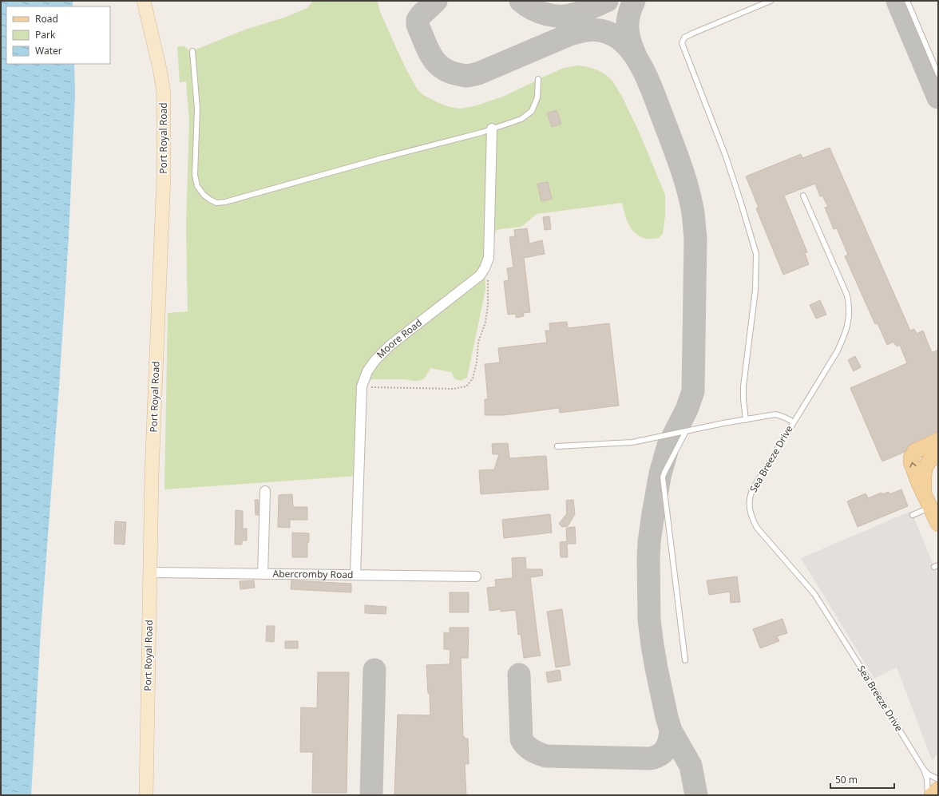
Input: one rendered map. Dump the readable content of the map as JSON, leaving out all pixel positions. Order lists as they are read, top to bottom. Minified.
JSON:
{"streets":{"main road":["Port Royal Road"],"street":["Moore Road","Abercromby Road"],"lane":["Sea Breeze Drive"]},"crossings":[["Port Royal Road","Abercromby Road"],["Moore Road","Abercromby Road"]],"legend":["Road","Park","Water"],"scale_bar":"50 m"}
